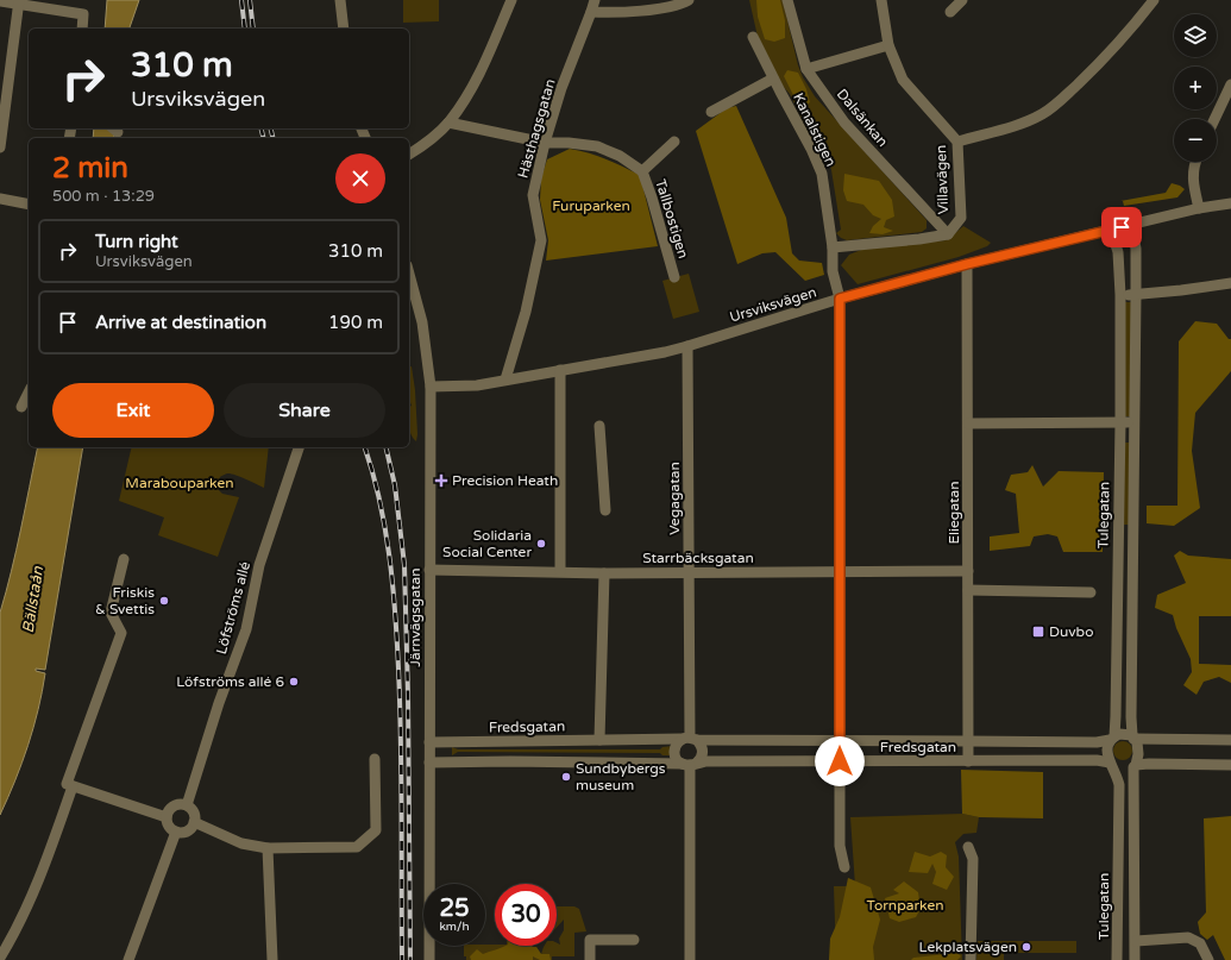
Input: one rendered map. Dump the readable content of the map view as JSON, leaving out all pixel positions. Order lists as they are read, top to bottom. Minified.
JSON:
{"streets":{"street":["Dalsänkan","Hästhagsgatan","Kanalstigen","Villavägen","Tallbostigen","Ursviksvägen","Vegagatan","Eliegatan","Tulegatan","Starrbäcksgatan","Löfströms allé","Järnvägsgatan","Fredsgatan"]},"crossings":[["Dalsänkan","Villavägen"],["Hästhagsgatan","Tallbostigen"],["Hästhagsgatan","Ursviksvägen"],["Kanalstigen","Villavägen"],["Kanalstigen","Ursviksvägen"],["Kanalstigen","Starrbäcksgatan"],["Kanalstigen","Fredsgatan"],["Ursviksvägen","Vegagatan"],["Ursviksvägen","Eliegatan"],["Ursviksvägen","Tulegatan"],["Ursviksvägen","Järnvägsgatan"],["Vegagatan","Starrbäcksgatan"],["Vegagatan","Fredsgatan"],["Eliegatan","Starrbäcksgatan"],["Eliegatan","Fredsgatan"],["Tulegatan","Fredsgatan"],["Starrbäcksgatan","Järnvägsgatan"],["Järnvägsgatan","Fredsgatan"]],"water":["Bällstaån"],"parks":["Furuparken","Marabouparken","Tornparken"],"places":{"health":["Precision Heath"],"other":["Solidaria Social Center","Friskis & Svettis","Löfströms allé 6","Sundbybergs museum","Lekplatsvägen"],"transit":["Duvbo"]},"page":{"map_buttons":["+","−"],"turn":["310 m","Ursviksvägen"],"heading":["2 min","500 m · 13:29"],"list":[{"name":"Turn right","note":"Ursviksvägen","value":"310 m"},{"name":"Arrive at destination","value":"190 m"}],"buttons":["Exit","Share"],"speed":"25 km/h","limit":"30"}}
